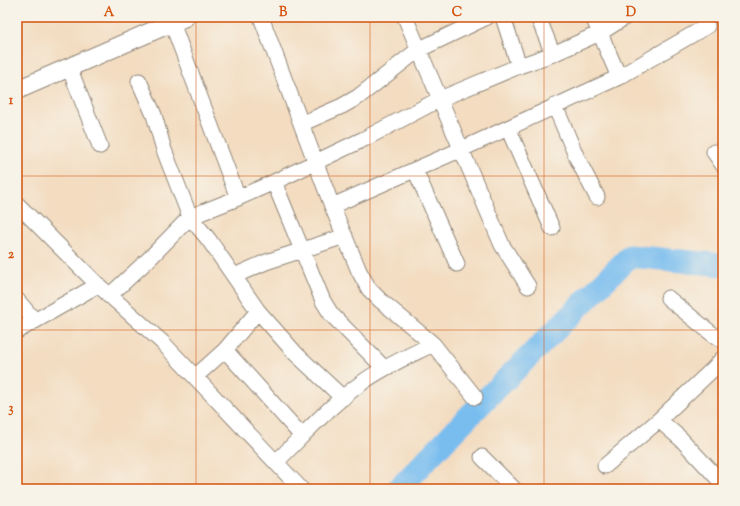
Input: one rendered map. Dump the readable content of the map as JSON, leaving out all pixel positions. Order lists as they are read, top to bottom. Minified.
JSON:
{"grid":{"columns":["A","B","C","D"],"rows":["1","2","3"]}}
